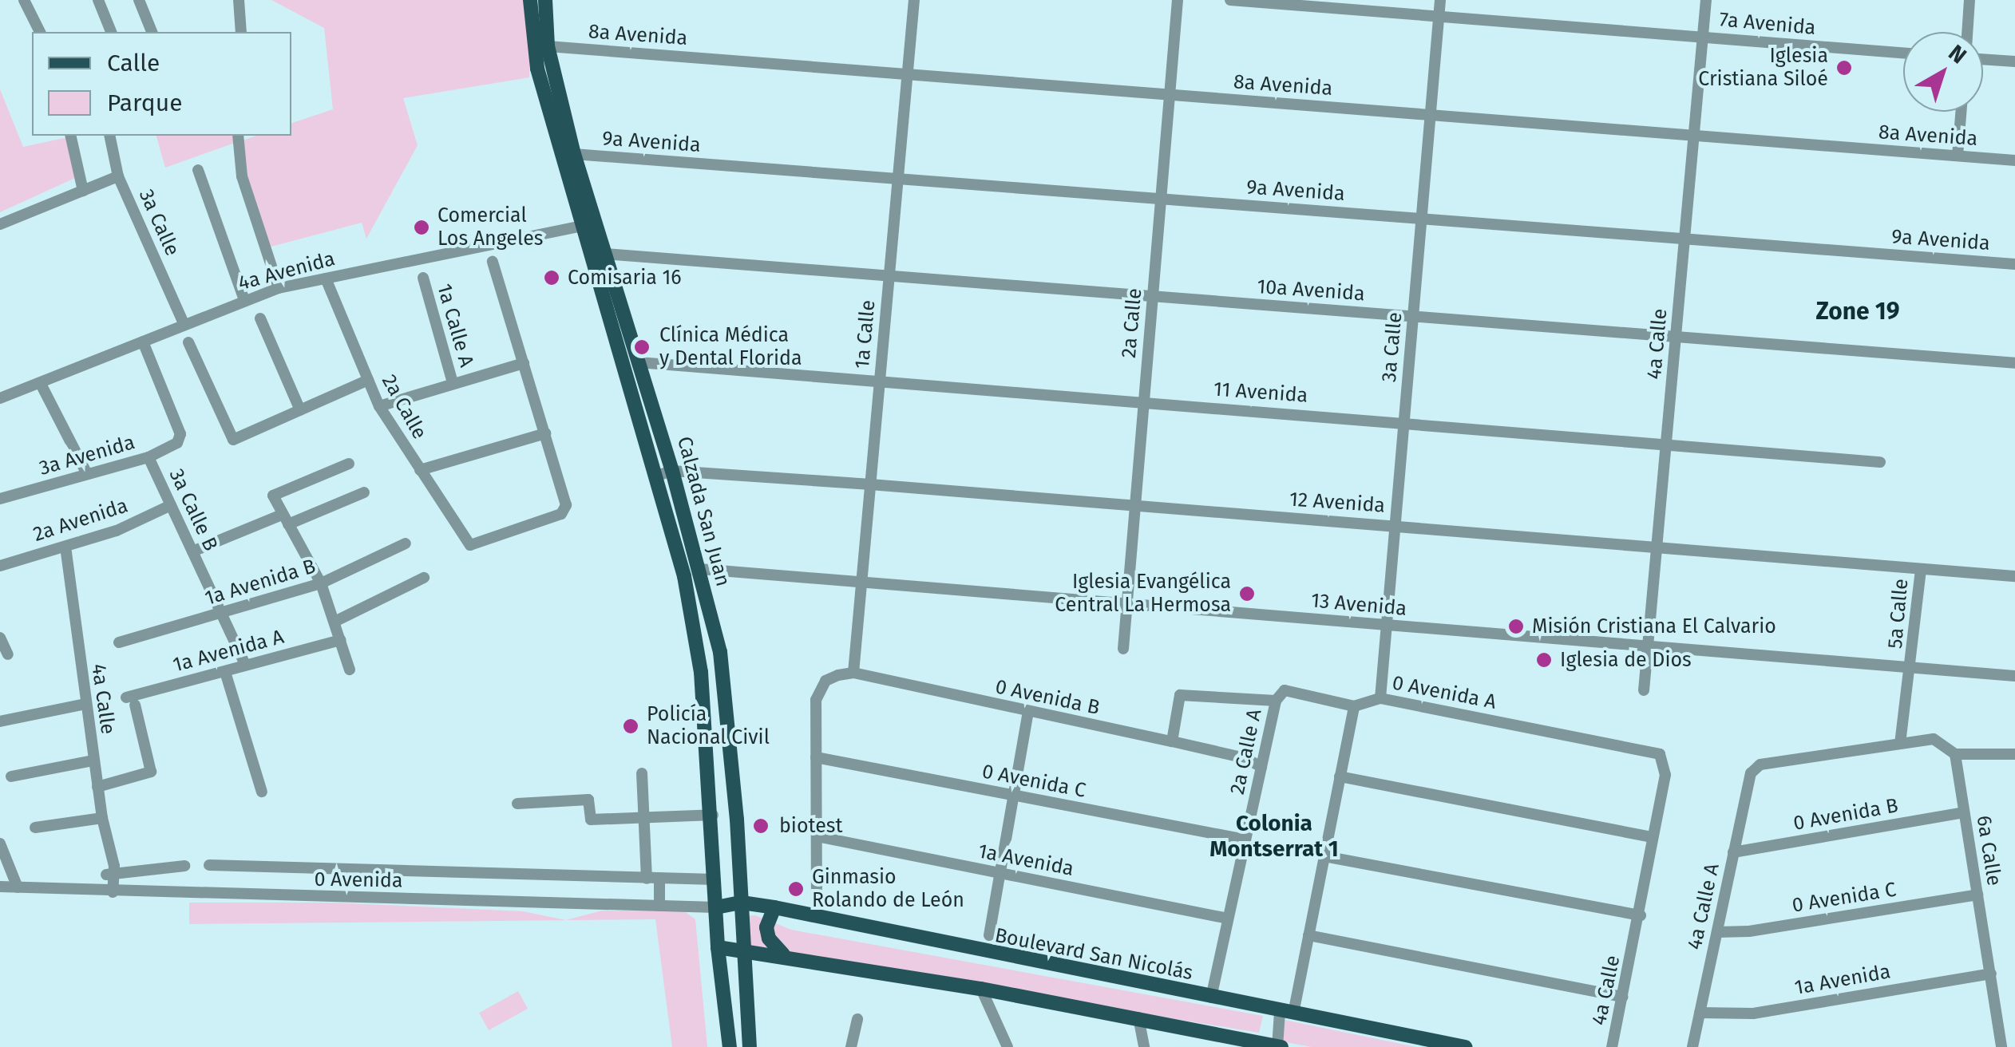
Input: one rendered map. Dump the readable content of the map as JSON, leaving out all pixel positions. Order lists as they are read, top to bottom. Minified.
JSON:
{"streets":{"main road":["Calzada San Juan","Boulevard San Nicolás"],"street":["7a Avenida","8a Avenida","9a Avenida","3a Calle","4a Avenida","10a Avenida","2a Calle","1a Calle A","1a Calle","4a Calle","11 Avenida","3a Avenida","12 Avenida","3a Calle B","2a Avenida","1a Avenida B","13 Avenida","5a Calle","1a Avenida A","0 Avenida A","0 Avenida B","2a Calle A","0 Avenida C","6a Calle","1a Avenida","0 Avenida","4a Calle A"]},"crossings":[["7a Avenida","3a Calle"],["7a Avenida","4a Calle"],["8a Avenida","3a Calle"],["8a Avenida","2a Calle"],["8a Avenida","1a Calle"],["8a Avenida","4a Calle"],["8a Avenida","Calzada San Juan"],["9a Avenida","3a Calle"],["9a Avenida","2a Calle"],["9a Avenida","1a Calle"],["9a Avenida","4a Calle"],["9a Avenida","Calzada San Juan"],["3a Calle","4a Avenida"],["3a Calle","10a Avenida"],["3a Calle","11 Avenida"],["3a Calle","12 Avenida"],["3a Calle","13 Avenida"],["3a Calle","0 Avenida A"],["4a Avenida","2a Calle"],["4a Avenida","3a Avenida"],["4a Avenida","Calzada San Juan"],["10a Avenida","2a Calle"],["10a Avenida","1a Calle"],["10a Avenida","4a Calle"],["10a Avenida","Calzada San Juan"],["2a Calle","11 Avenida"],["2a Calle","12 Avenida"],["2a Calle","13 Avenida"],["1a Calle","11 Avenida"],["1a Calle","12 Avenida"],["1a Calle","13 Avenida"],["1a Calle","0 Avenida B"],["4a Calle","11 Avenida"],["4a Calle","12 Avenida"],["4a Calle","2a Avenida"],["4a Calle","13 Avenida"],["4a Calle","1a Avenida A"],["4a Calle","0 Avenida A"],["4a Calle","0 Avenida"],["11 Avenida","Calzada San Juan"],["3a Avenida","3a Calle B"],["12 Avenida","Calzada San Juan"],["12 Avenida","5a Calle"],["3a Calle B","2a Avenida"],["3a Calle B","1a Avenida B"],["3a Calle B","1a Avenida A"],["Calzada San Juan","13 Avenida"],["Calzada San Juan","0 Avenida"],["Calzada San Juan","Boulevard San Nicolás"],["13 Avenida","5a Calle"],["5a Calle","4a Calle A"],["0 Avenida A","0 Avenida B"],["0 Avenida A","2a Calle A"],["0 Avenida B","2a Calle A"],["0 Avenida B","6a Calle"],["0 Avenida B","4a Calle A"],["2a Calle A","0 Avenida C"],["2a Calle A","1a Avenida"],["2a Calle A","Boulevard San Nicolás"],["0 Avenida C","6a Calle"],["0 Avenida C","4a Calle A"],["6a Calle","1a Avenida"],["1a Avenida","4a Calle A"],["0 Avenida","Boulevard San Nicolás"]],"districts":["Zone 19","Colonia Montserrat 1"],"places":["Iglesia Cristiana Siloé","Comercial Los Angeles","Comisaria 16","Clínica Médica y Dental Florida","Iglesia Evangélica Central La Hermosa","Misión Cristiana El Calvario","Iglesia de Dios","Policía Nacional Civil","biotest","Ginmasio Rolando de León"],"legend":["Calle","Parque"],"north":"top right"}
